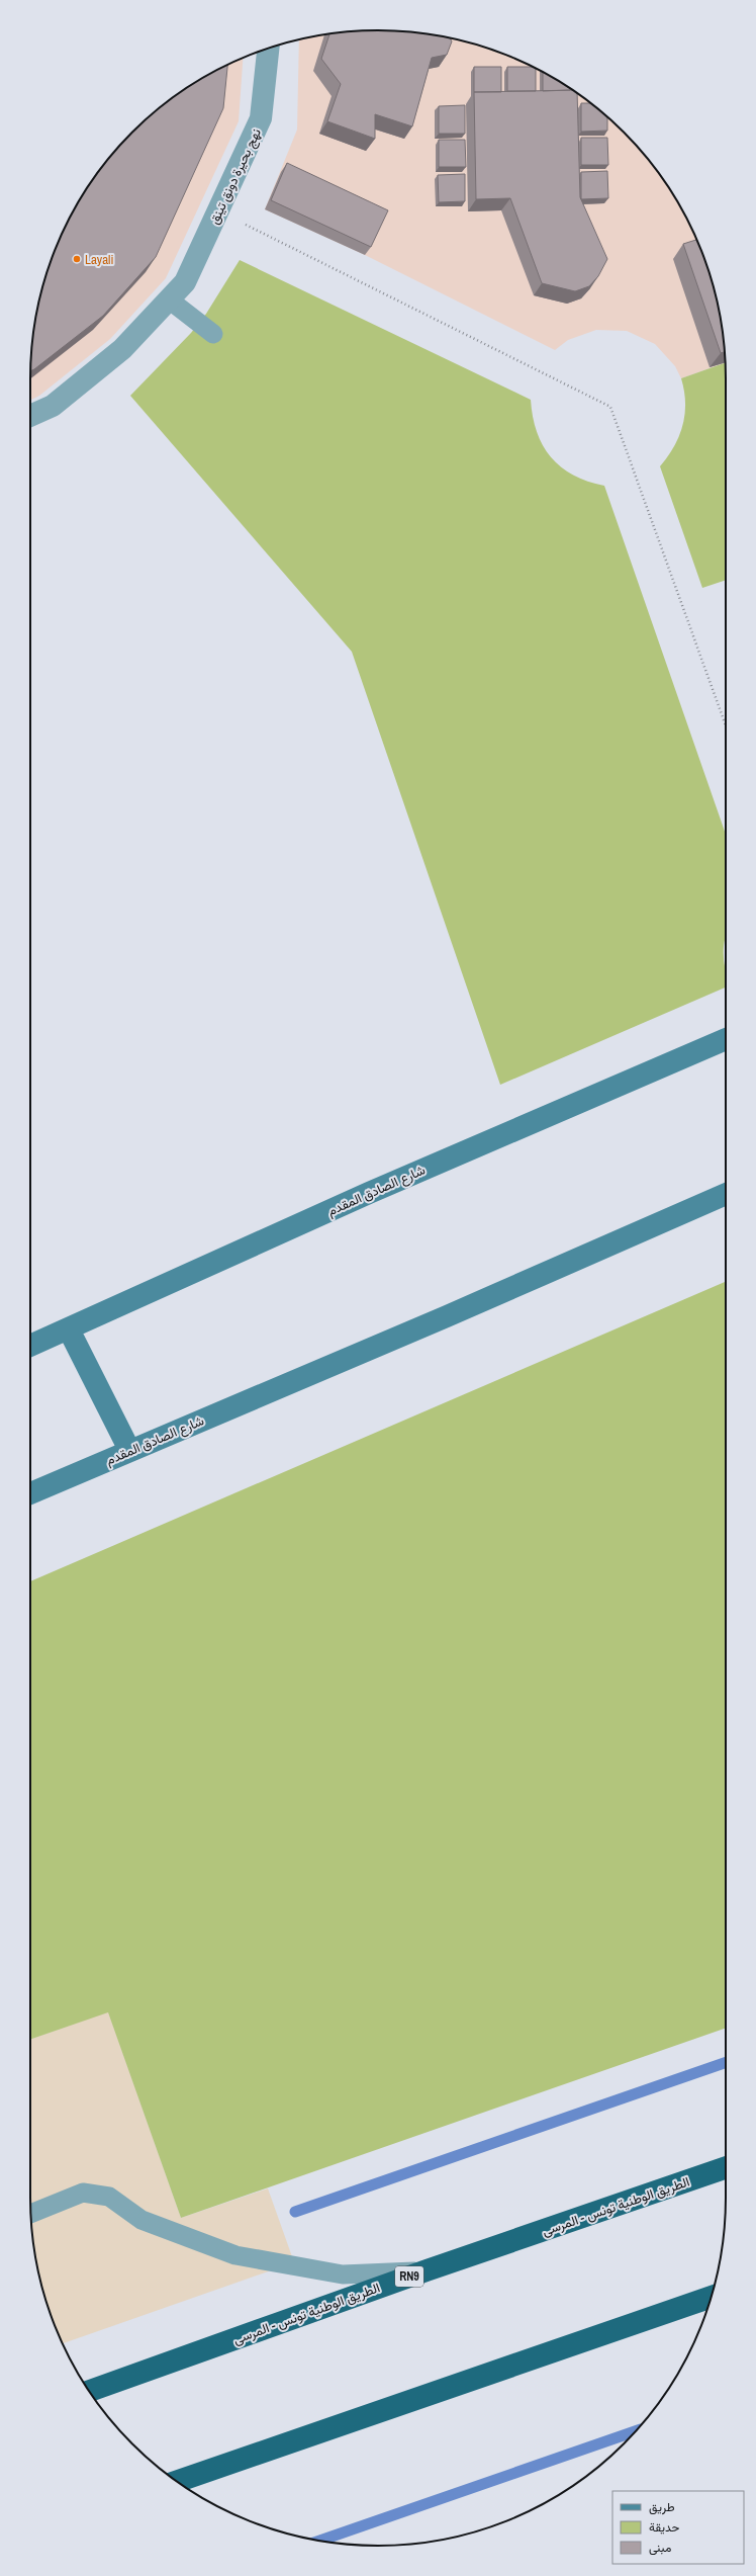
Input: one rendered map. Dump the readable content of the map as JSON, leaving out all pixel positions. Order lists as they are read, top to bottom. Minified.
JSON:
{"streets":{"highway":["الطريق الوطنية تونس - المرسى","RN9"],"main road":["شارع الصادق المقدم"],"street":["نهج بحيرة دونق تينق"]},"places":["Layali"],"legend":["طريق","حديقة","مبنى"]}
